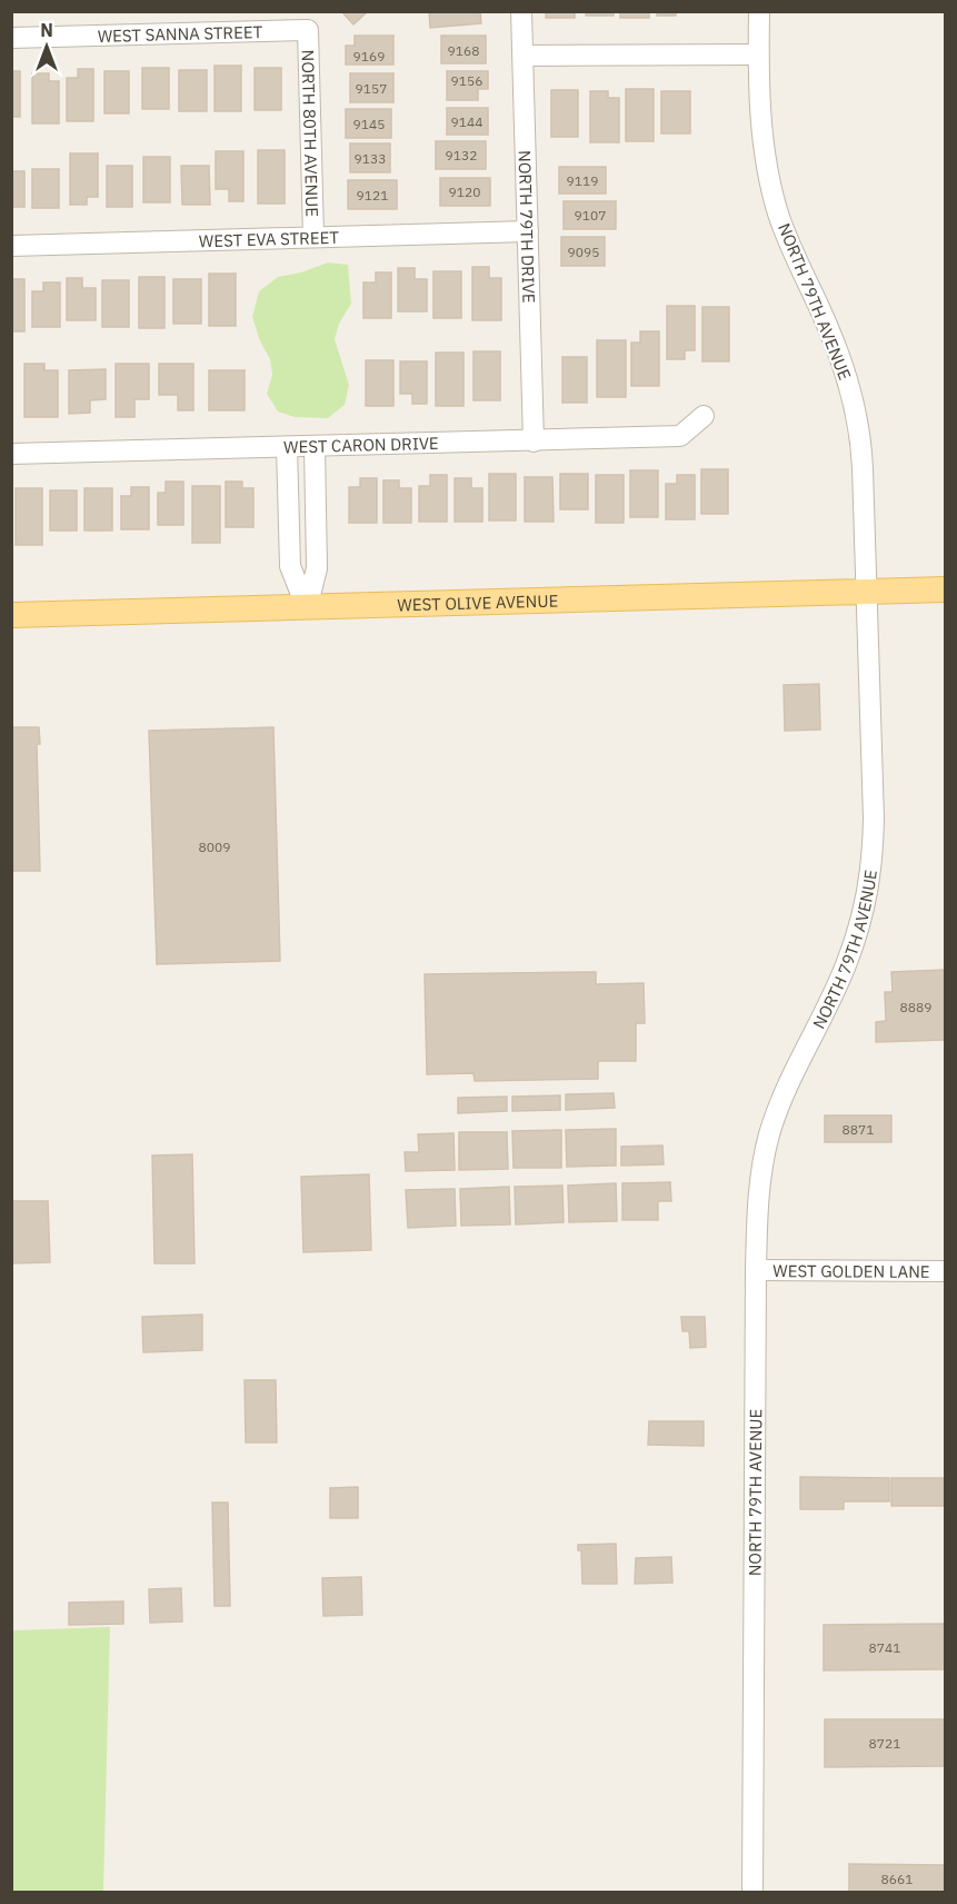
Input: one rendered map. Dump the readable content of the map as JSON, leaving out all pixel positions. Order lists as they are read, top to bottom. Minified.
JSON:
{"streets":{"main road":["WEST OLIVE AVENUE"],"street":["WEST SANNA STREET","NORTH 80TH AVENUE","NORTH 79TH DRIVE","WEST EVA STREET","NORTH 79TH AVENUE","WEST CARON DRIVE","WEST GOLDEN LANE"]},"crossings":[["WEST SANNA STREET","NORTH 80TH AVENUE"],["NORTH 80TH AVENUE","WEST EVA STREET"],["NORTH 79TH DRIVE","WEST EVA STREET"],["NORTH 79TH DRIVE","WEST CARON DRIVE"],["NORTH 79TH AVENUE","WEST OLIVE AVENUE"],["NORTH 79TH AVENUE","WEST GOLDEN LANE"]],"house_numbers":["9168","9169","9156","9157","9144","9145","9132","9133","9119","9120","9121","9107","9095","8009","8889","8871","8741","8721","8661"],"north":"top"}
